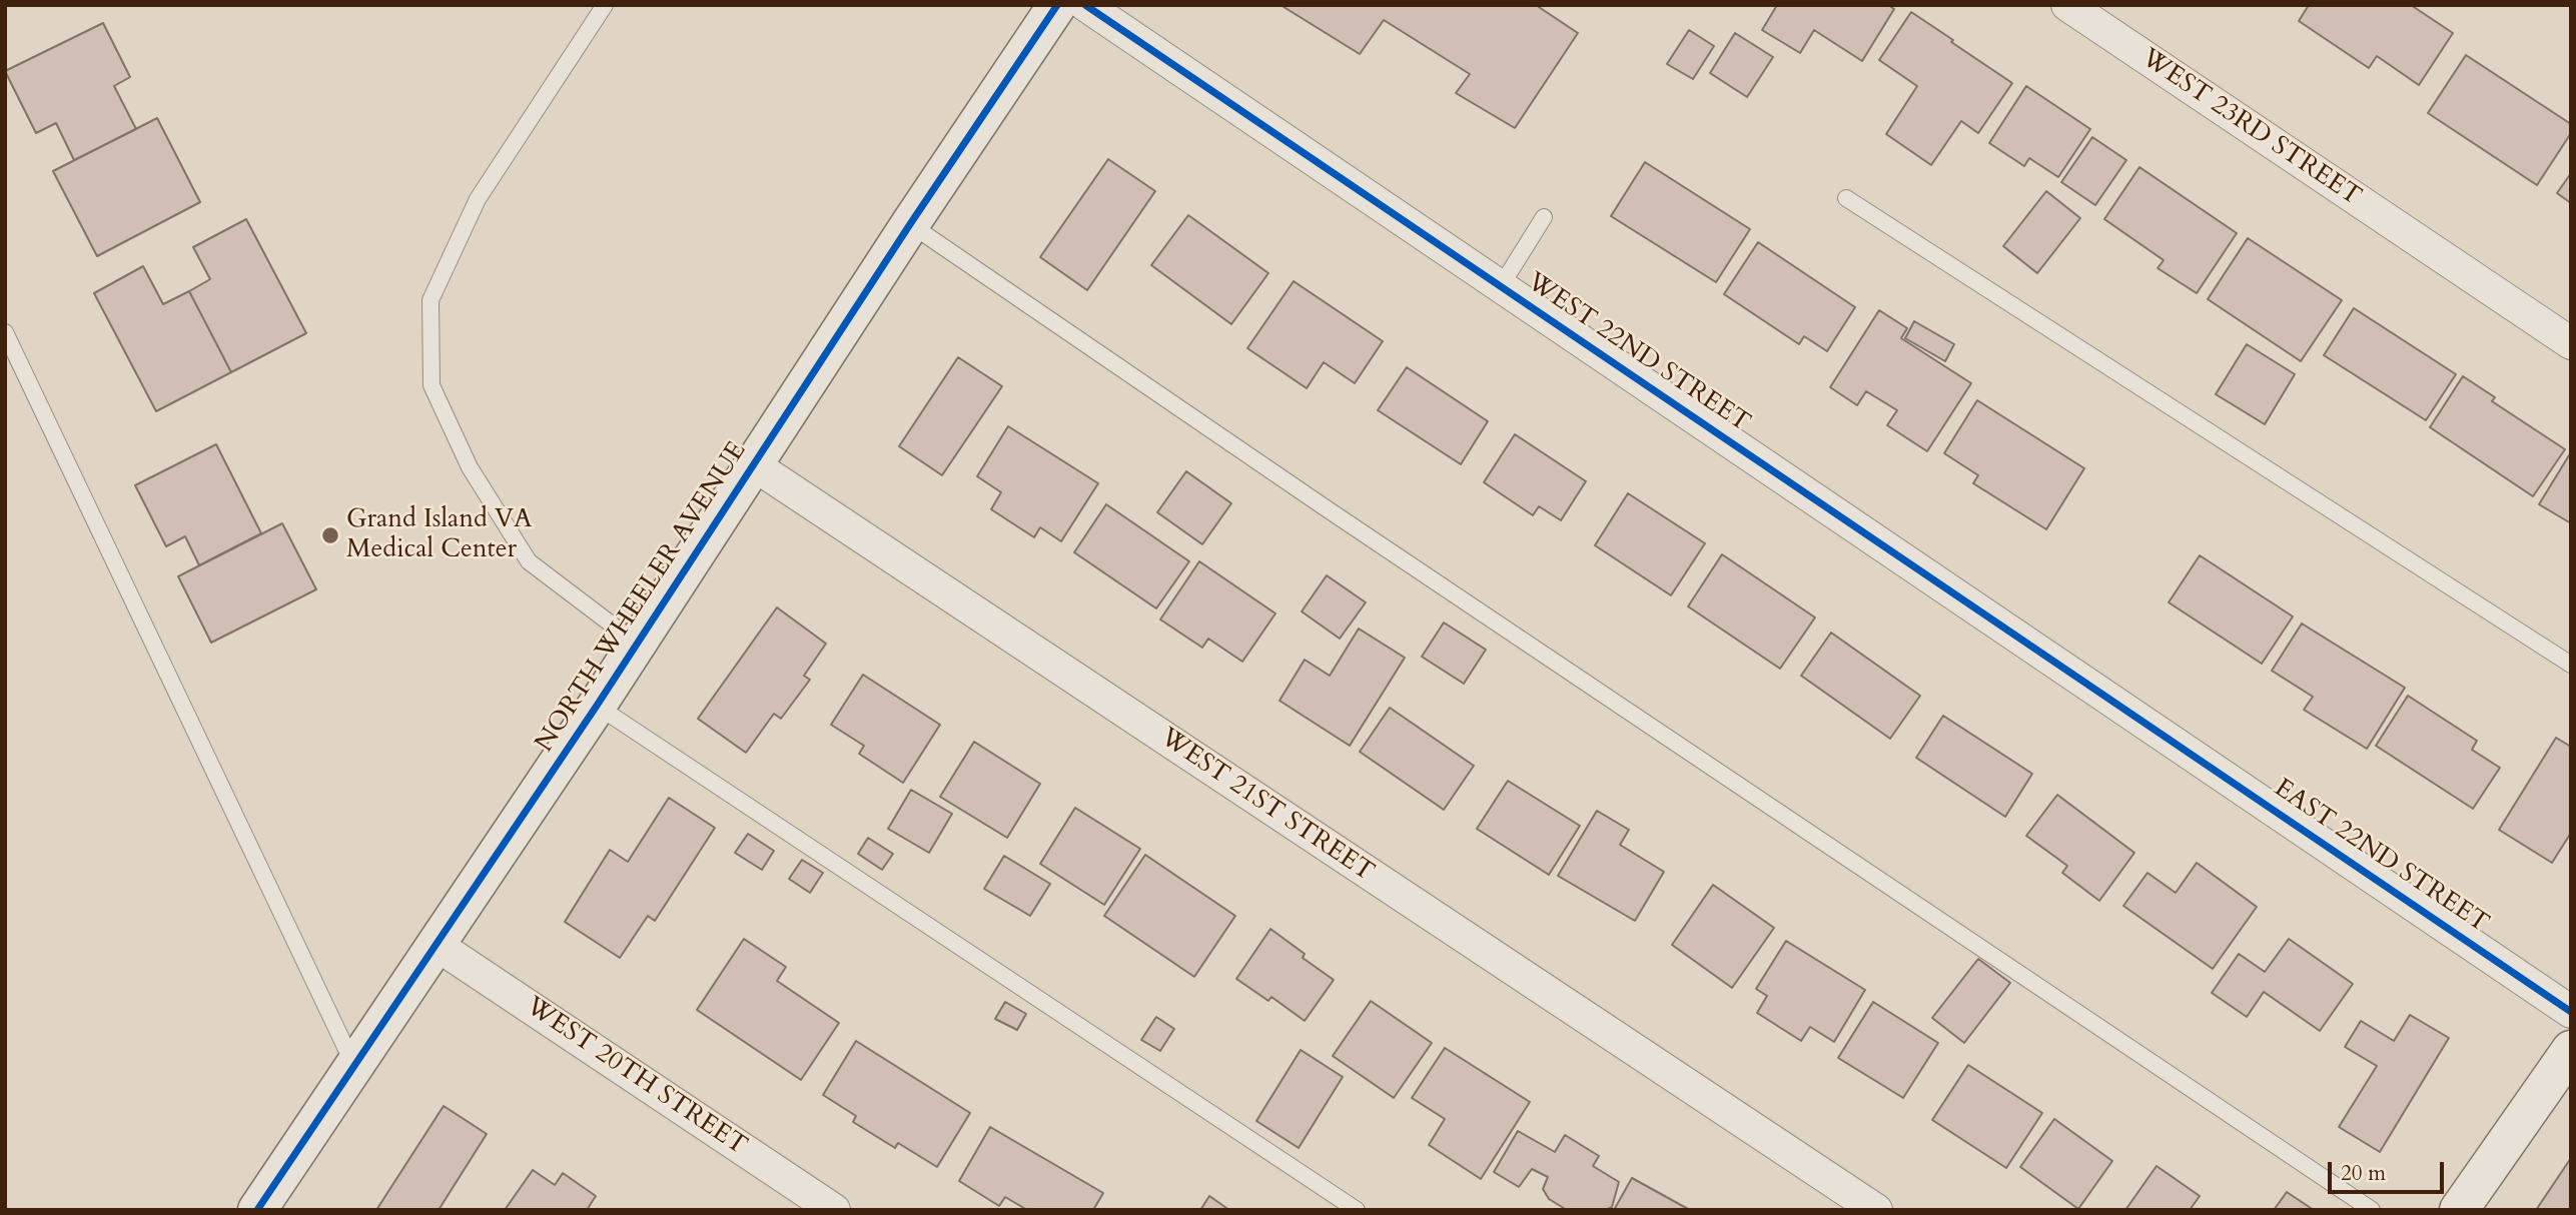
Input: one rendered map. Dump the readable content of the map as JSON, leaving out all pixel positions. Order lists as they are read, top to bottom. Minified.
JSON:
{"streets":{"street":["WEST 23RD STREET","WEST 22ND STREET","NORTH WHEELER AVENUE","WEST 21ST STREET","EAST 22ND STREET","WEST 20TH STREET"]},"crossings":[["WEST 22ND STREET","EAST 22ND STREET"],["NORTH WHEELER AVENUE","WEST 21ST STREET"],["NORTH WHEELER AVENUE","WEST 20TH STREET"]],"places":["Grand Island VA Medical Center"],"scale_bar":"20 m"}
